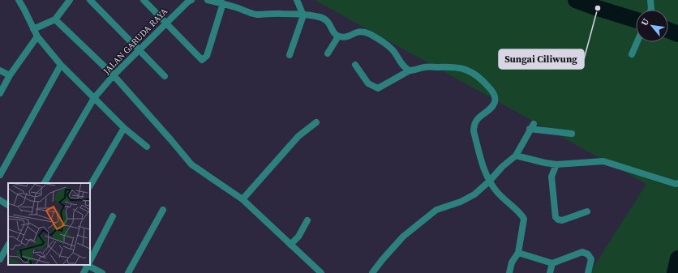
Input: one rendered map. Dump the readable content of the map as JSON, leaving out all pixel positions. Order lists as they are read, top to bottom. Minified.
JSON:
{"streets":{"street":["JALAN GARUDA RAYA"]},"places":["Sungai Ciliwung"],"north":"top left"}
